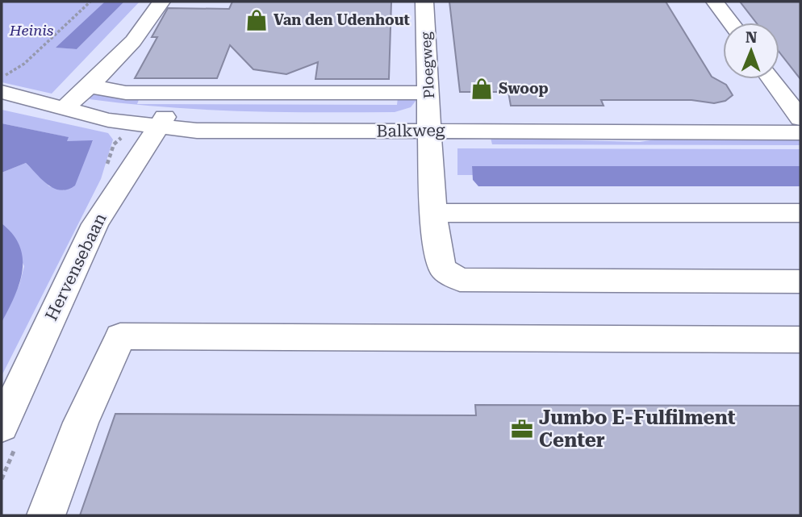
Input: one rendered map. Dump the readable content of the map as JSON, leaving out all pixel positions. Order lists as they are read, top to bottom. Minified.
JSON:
{"streets":{"street":["Ploegweg","Balkweg","Hervensebaan"]},"crossings":[["Ploegweg","Balkweg"],["Balkweg","Hervensebaan"]],"parks":["Heinis"],"places":{"shop":["Van den Udenhout","Swoop"],"office":["Jumbo E-Fulfilment Center"]},"north":"top"}
